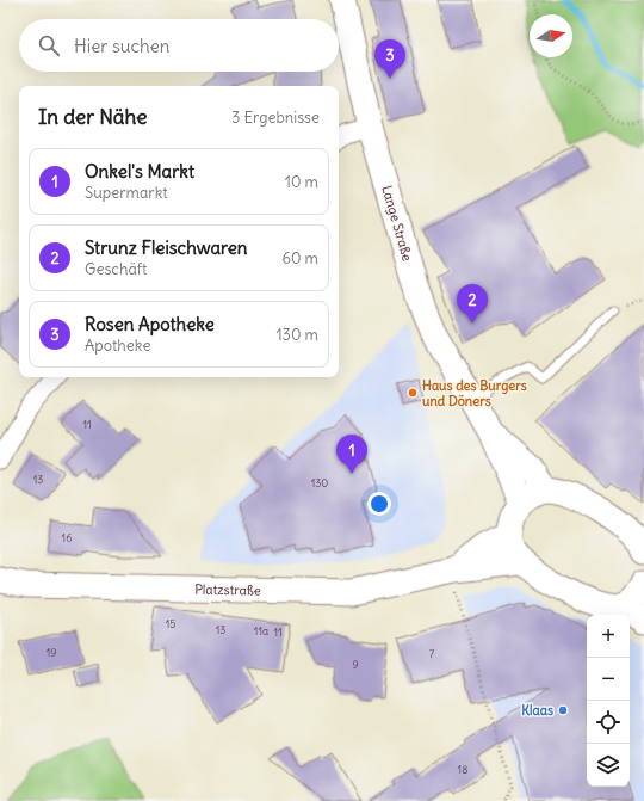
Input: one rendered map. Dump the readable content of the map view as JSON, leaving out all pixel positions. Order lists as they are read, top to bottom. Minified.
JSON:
{"streets":{"main road":["Lange Straße","Platzstraße"]},"places":["Haus des Burgers und Döners","Klaas"],"house_numbers":["11","13","130","16","15","13","11a","11","19","7","9","18"],"north":"right","page":{"search":"Hier suchen","pins":["3","2","1"],"heading":["In der Nähe","3 Ergebnisse"],"list":[{"mark":"1","name":"Onkel's Markt","note":"Supermarkt","value":"10 m"},{"mark":"2","name":"Strunz Fleischwaren","note":"Geschäft","value":"60 m"},{"mark":"3","name":"Rosen Apotheke","note":"Apotheke","value":"130 m"}],"map_buttons":["+","−"]}}
